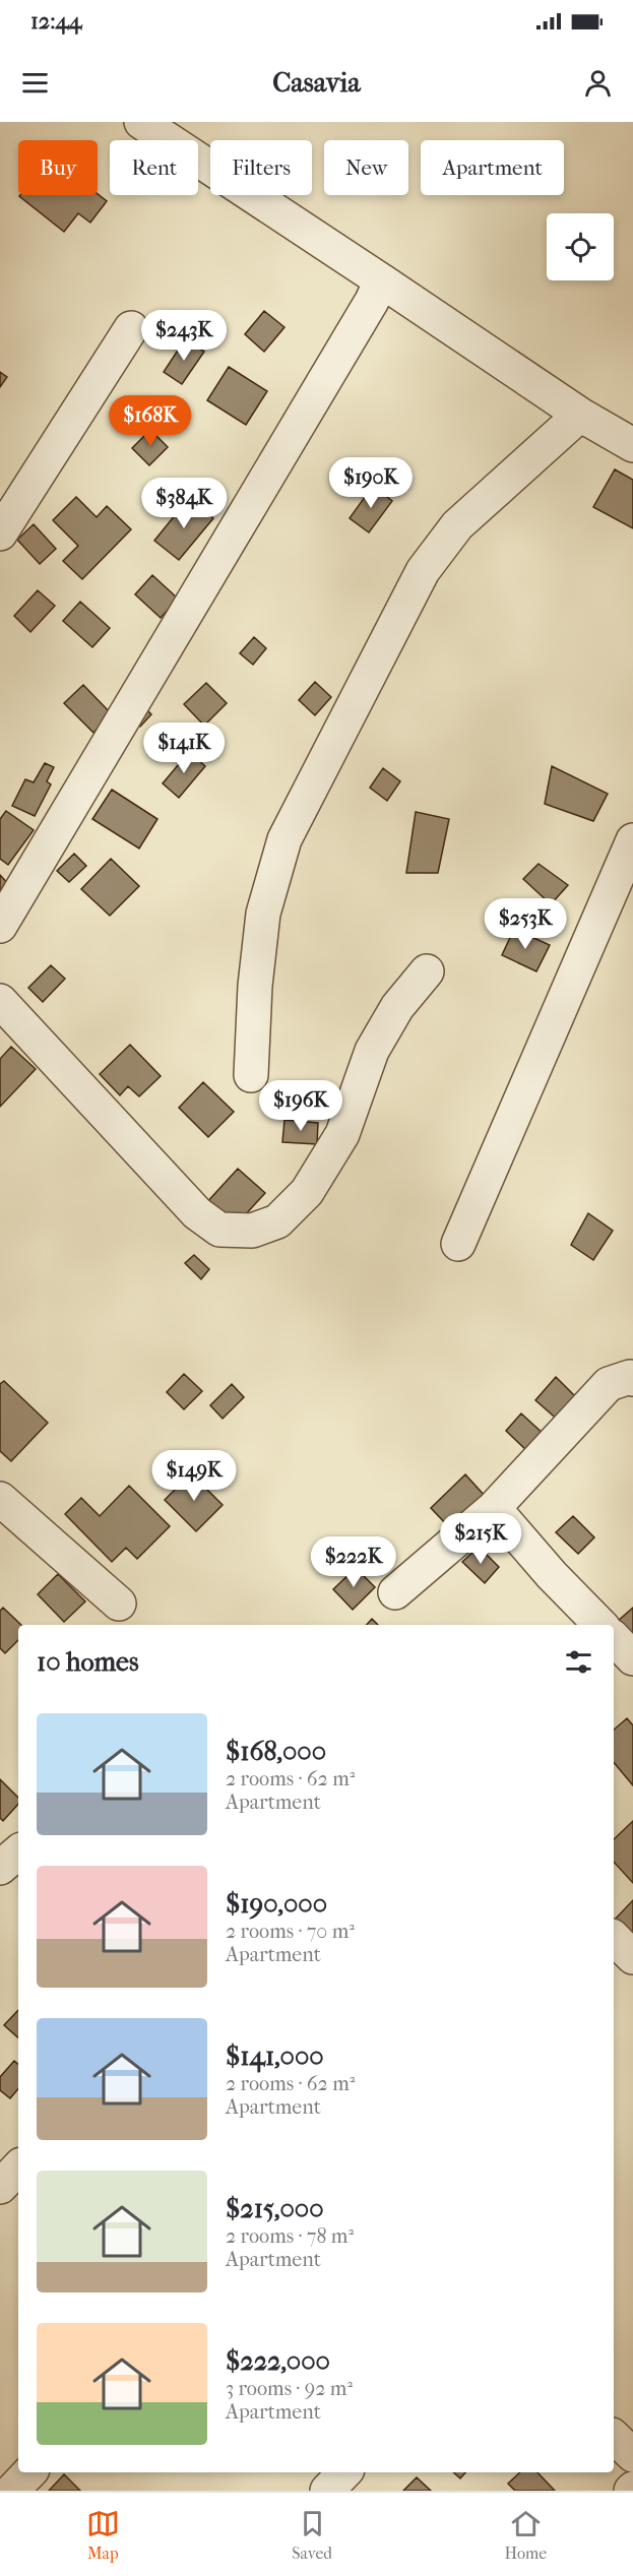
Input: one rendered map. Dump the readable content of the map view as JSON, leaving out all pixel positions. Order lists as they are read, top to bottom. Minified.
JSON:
{"page":{"status":"12:44","header":"Casavia","chip":["Buy","Rent","Filters","New","Apartment"],"price":["$243K","$168K","$190K","$384K","$141K","$253K","$196K","$149K","$215K","$222K"],"heading":"10 homes","list":[{"name":"$168,000","note":"2 rooms · 62 m² · Apartment"},{"name":"$190,000","note":"2 rooms · 70 m² · Apartment"},{"name":"$141,000","note":"2 rooms · 62 m² · Apartment"},{"name":"$215,000","note":"2 rooms · 78 m² · Apartment"},{"name":"$222,000","note":"3 rooms · 92 m² · Apartment"}],"tabs":["Map","Saved","Home"]}}
